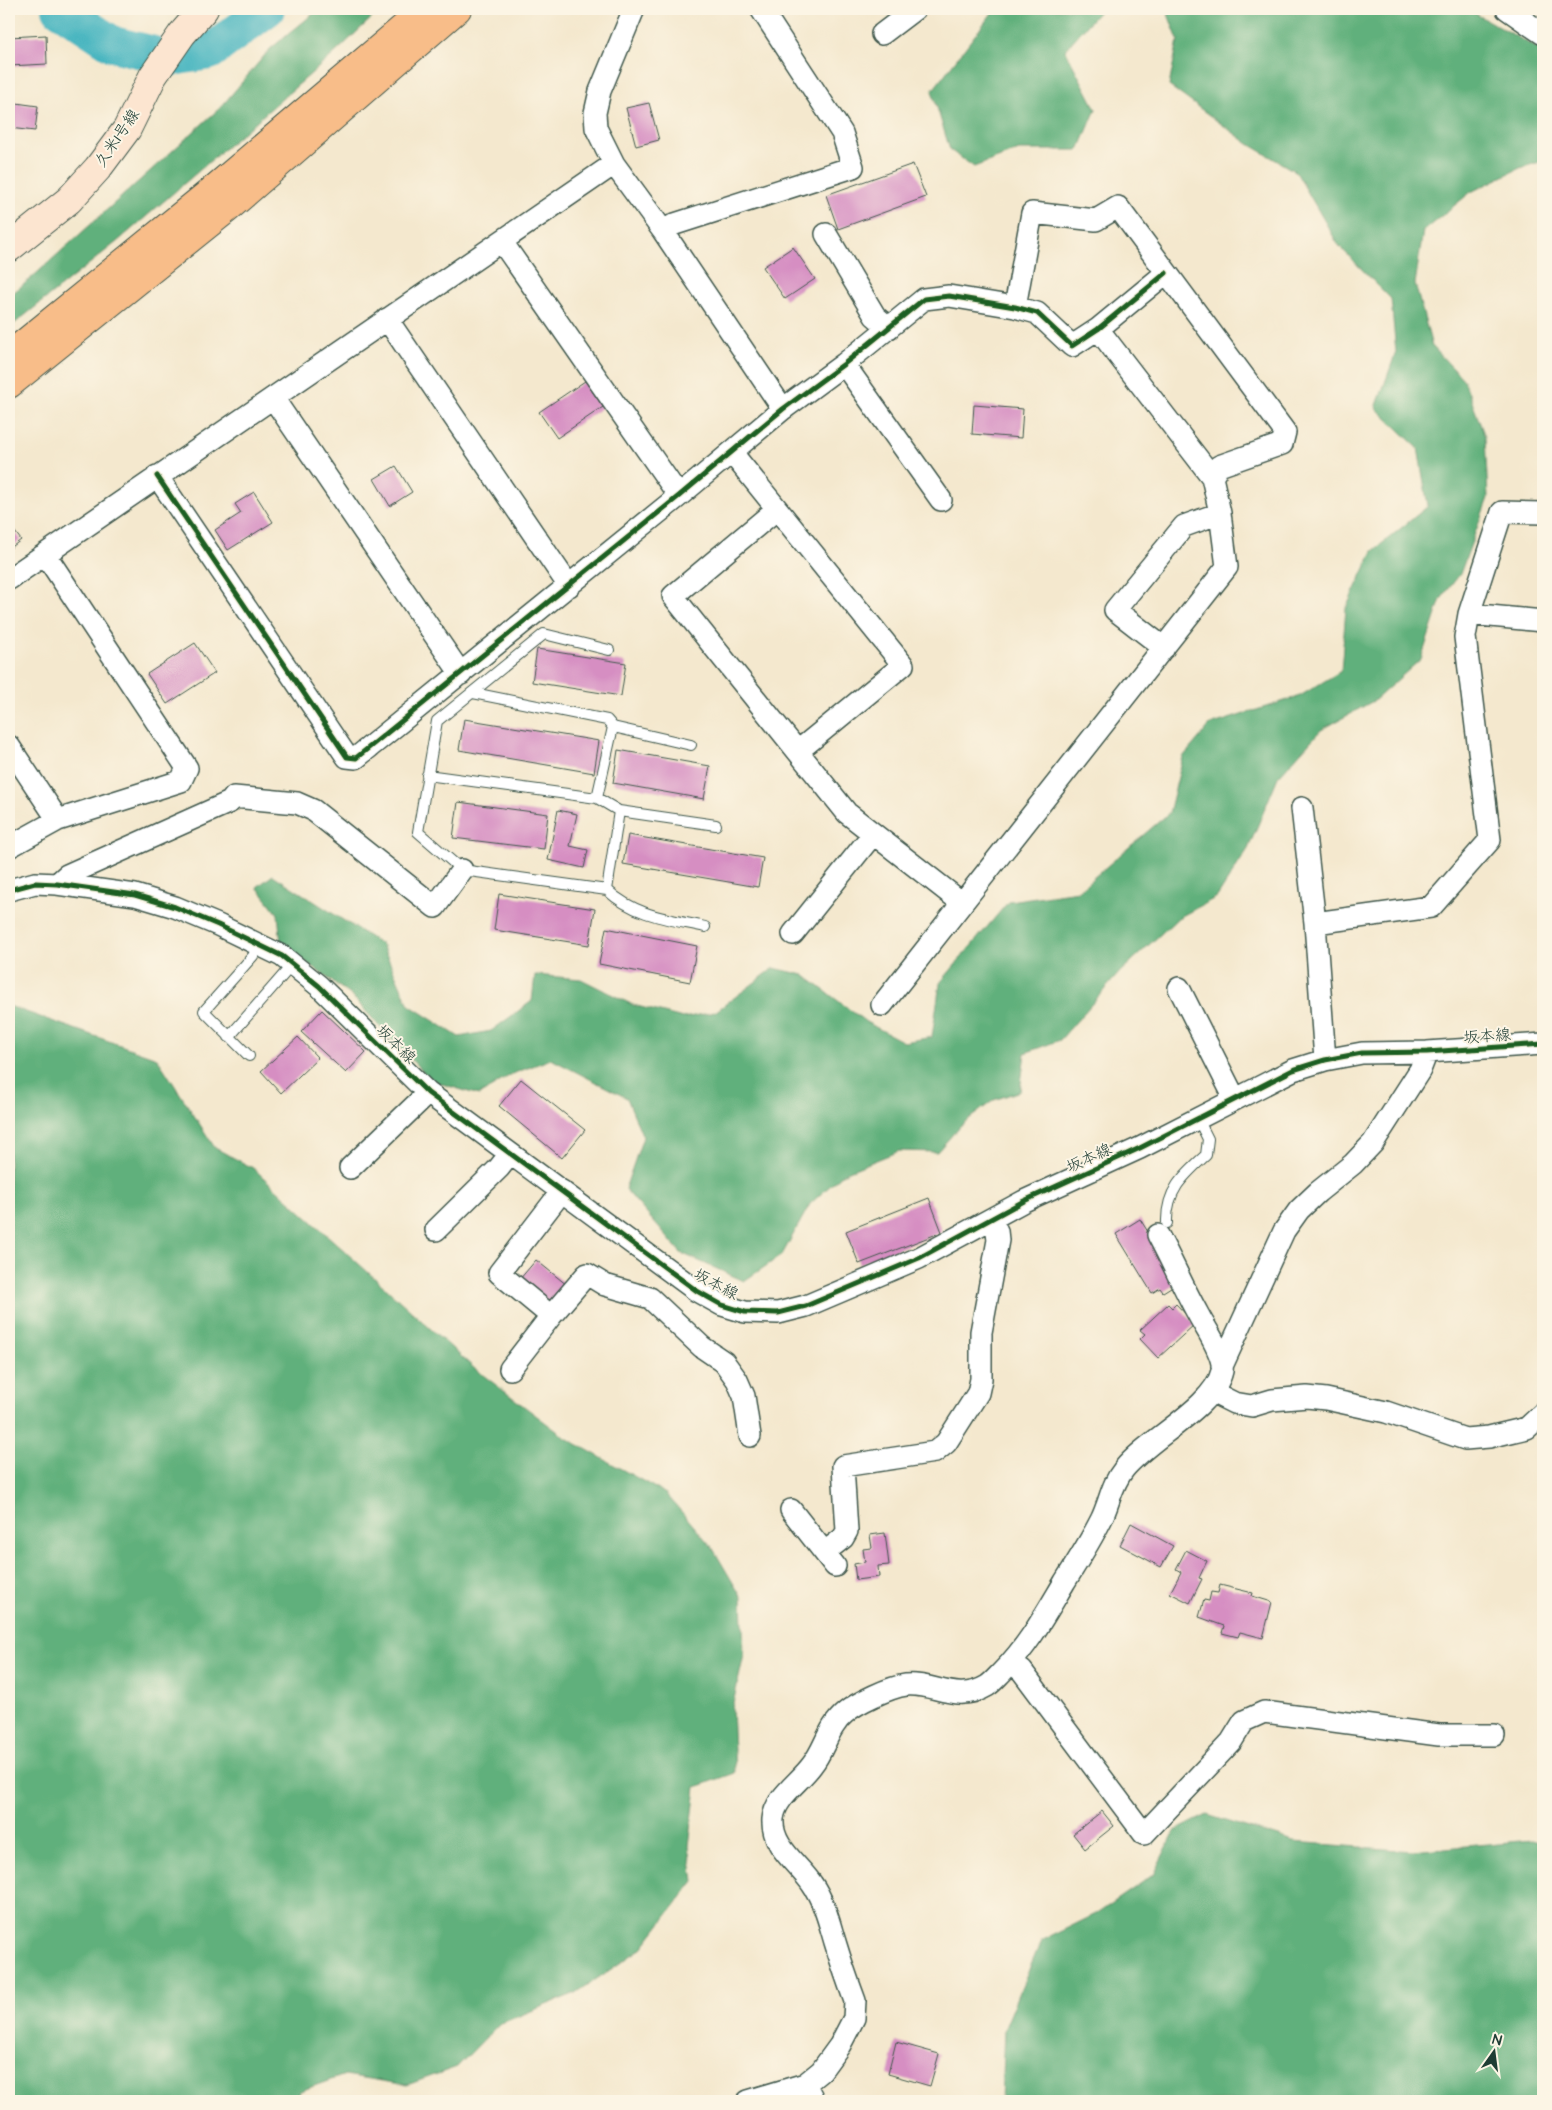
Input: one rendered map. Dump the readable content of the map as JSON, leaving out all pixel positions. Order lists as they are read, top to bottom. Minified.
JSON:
{"streets":{"street":["久米1号線","坂本線"]},"north":"top"}
